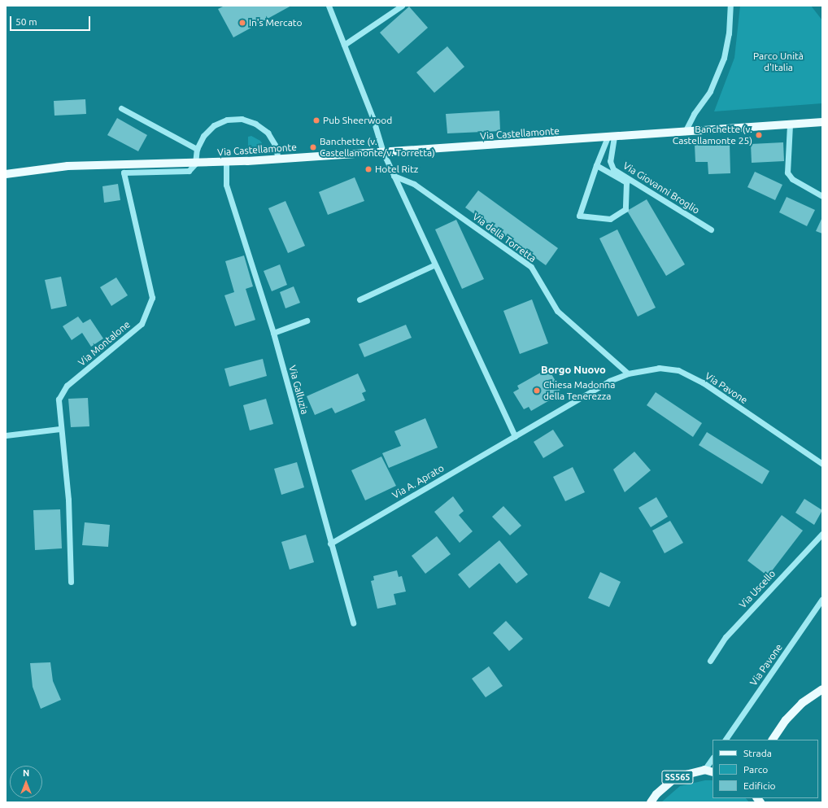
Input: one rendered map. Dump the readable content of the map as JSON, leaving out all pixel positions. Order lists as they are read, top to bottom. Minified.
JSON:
{"streets":{"main road":["Via Castellamonte","SS565"],"street":["Via Giovanni Broglio","Via della Torretta","Via Montalone","Via Pavone","Via Galluzia","Via A. Aprato","Via Uscello"]},"crossings":[["Via Castellamonte","Via Giovanni Broglio"],["Via Castellamonte","Via Montalone"],["Via Castellamonte","Via Galluzia"],["Via della Torretta","Via Pavone"],["Via Pavone","Via A. Aprato"],["Via Galluzia","Via A. Aprato"]],"districts":["Borgo Nuovo"],"parks":["Parco Unità d'Italia"],"places":["In's Mercato","Pub Sheerwood","Banchette (v. Castellamonte 25)","Banchette (v. Castellamonte/v. Torretta)","Hotel Ritz","Chiesa Madonna della Tenerezza"],"legend":["Strada","Parco","Edificio"],"scale_bar":"50 m","north":"top"}
